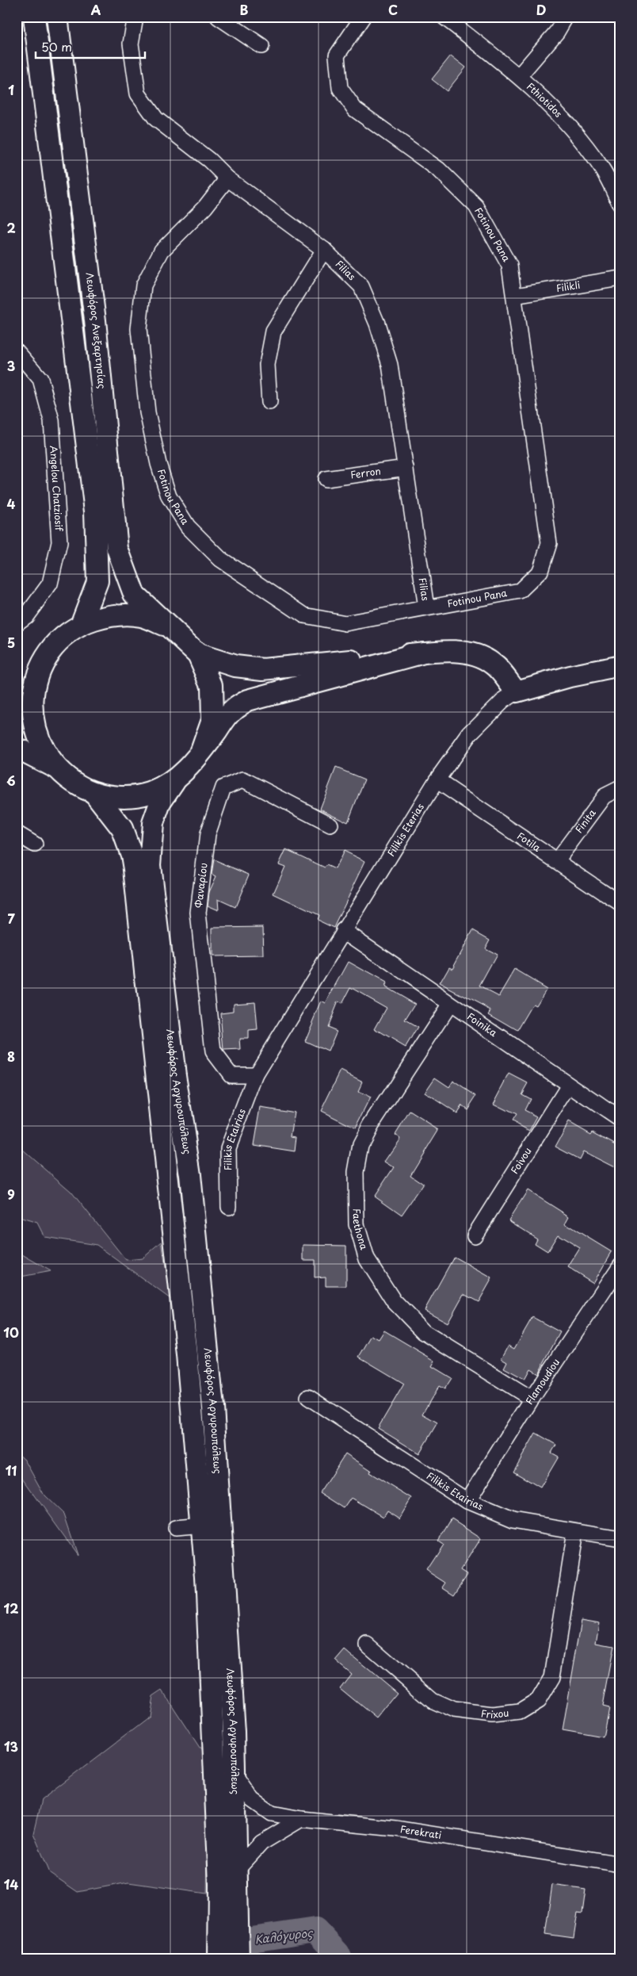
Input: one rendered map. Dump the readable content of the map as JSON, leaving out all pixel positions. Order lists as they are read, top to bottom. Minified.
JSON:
{"streets":{"main road":["Λεωφόρος Ανεξαρτησίας","Filikis Eterias","Λεωφόρος Αργυρουπόλεως"],"street":["Fthiotidos","Fotinou Pana","Filias","Filikli","Ferron","Angelou Chatziosif","Finita","Fotila","Φαναρίου","Foinika","Filikis Etairias","Foivou","Faethona","Flamoudiou","Frixou","Ferekrati"]},"crossings":[["Fotinou Pana","Filias"],["Fotinou Pana","Filikli"],["Filias","Ferron"],["Finita","Fotila"],["Filikis Eterias","Fotila"],["Filikis Eterias","Φαναρίου"],["Filikis Eterias","Foinika"],["Filikis Eterias","Filikis Etairias"],["Φαναρίου","Filikis Etairias"],["Foinika","Foivou"],["Foinika","Faethona"],["Λεωφόρος Αργυρουπόλεως","Ferekrati"],["Filikis Etairias","Flamoudiou"],["Filikis Etairias","Frixou"],["Faethona","Flamoudiou"]],"water":["Καλόγυρος"],"scale_bar":"50 m","grid":{"columns":["A","B","C","D"],"rows":["1","2","3","4","5","6","7","8","9","10","11","12","13","14"]}}
